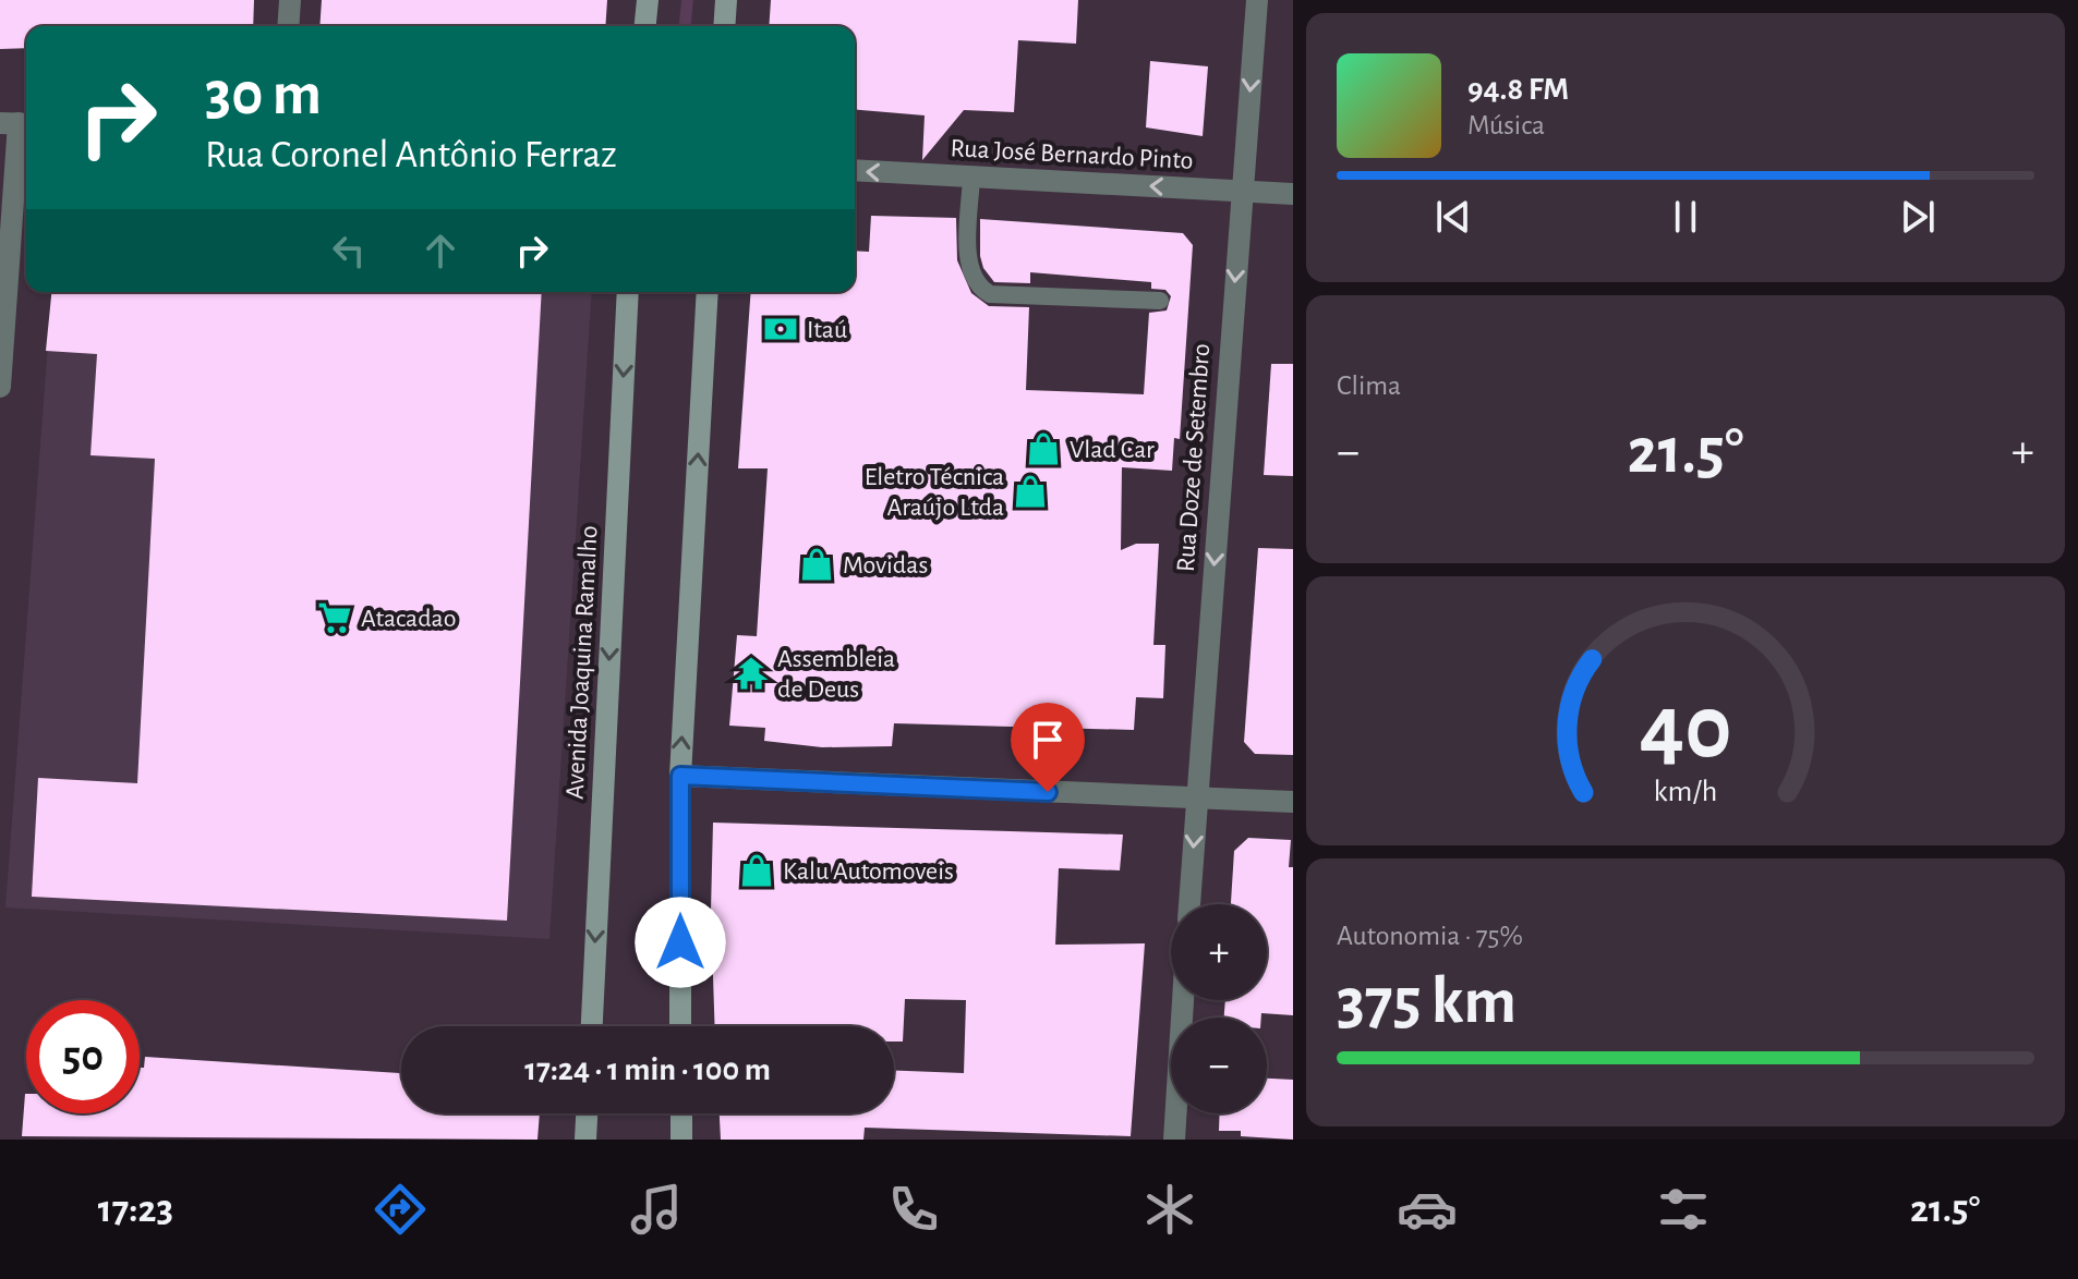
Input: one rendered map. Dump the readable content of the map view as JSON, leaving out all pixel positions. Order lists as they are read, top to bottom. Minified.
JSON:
{"streets":{"main road":["Avenida Joaquina Ramalho"],"street":["Rua José Bernardo Pinto","Rua Doze de Setembro"]},"crossings":[["Rua José Bernardo Pinto","Rua Doze de Setembro"]],"one_way":["Rua José Bernardo Pinto","Rua Doze de Setembro"],"places":{"bank":["Itaú"],"shop":["Vlad Car","Eletro Técnica Araújo Ltda","Movidas","Kalu Automoveis"],"supermarket":["Atacadao"],"temple":["Assembleia de Deus"]},"page":{"turn":["30 m","Rua Coronel Antônio Ferraz"],"song":["94.8 FM","Música"],"tile":["Clima",["Autonomia · 75%","375 km"]],"heat":["−","21.5°","+"],"map_buttons":["+","−"],"limit":"50","trip":"17:24 · 1 min · 100 m","tabs":["17:23","21.5°"],"gauge":["40","km/h"]}}
